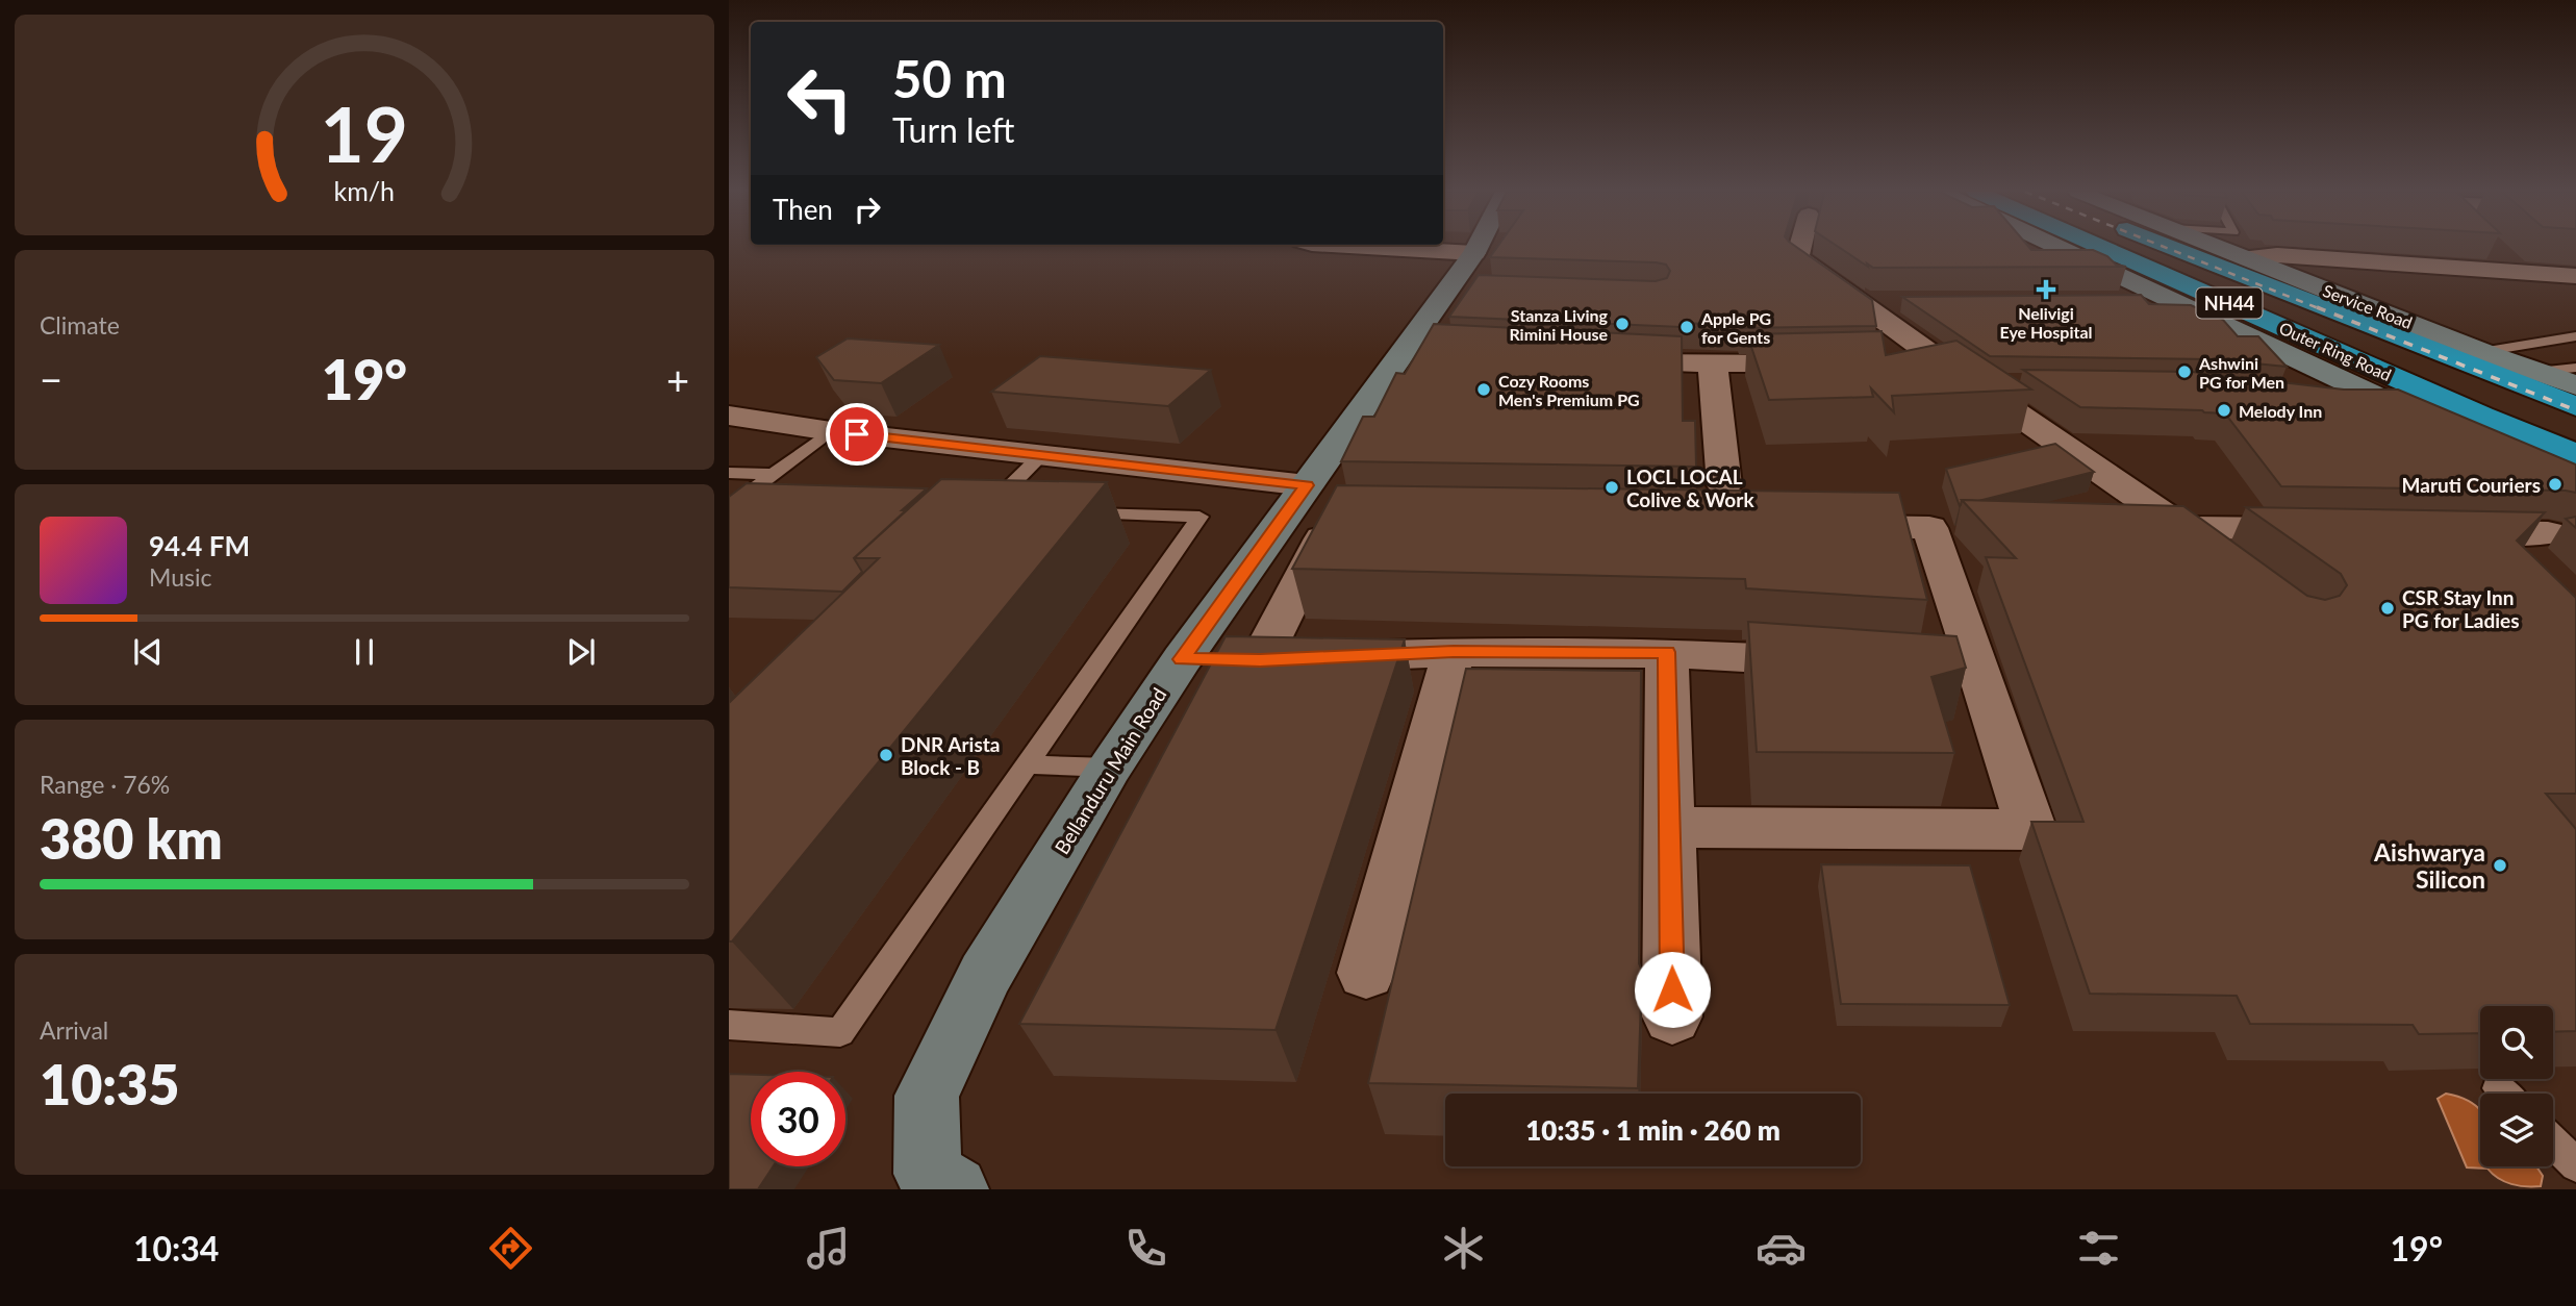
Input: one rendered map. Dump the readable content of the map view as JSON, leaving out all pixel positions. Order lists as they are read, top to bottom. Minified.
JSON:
{"streets":{"highway":["NH44","Outer Ring Road"],"street":["Service Road","Bellanduru Main Road"]},"crossings":[["Service Road","Outer Ring Road"]],"places":{"health":["Nelivigi Eye Hospital"],"other":["Stanza Living Rimini House","Apple PG for Gents","Ashwini PG for Men","Cozy Rooms Men's Premium PG","Melody Inn","Maruti Couriers","LOCL LOCAL Colive & Work","CSR Stay Inn PG for Ladies","DNR Arista Block - B","Aishwarya Silicon"]},"page":{"turn":["50 m","Turn left"],"then":"Then","tile":["Climate",["Range · 76%","380 km"],["Arrival","10:35"]],"heat":["−","19°","+"],"song":["94.4 FM","Music"],"limit":"30","trip":"10:35 · 1 min · 260 m","tabs":["10:34","19°"],"gauge":["19","km/h"]}}
